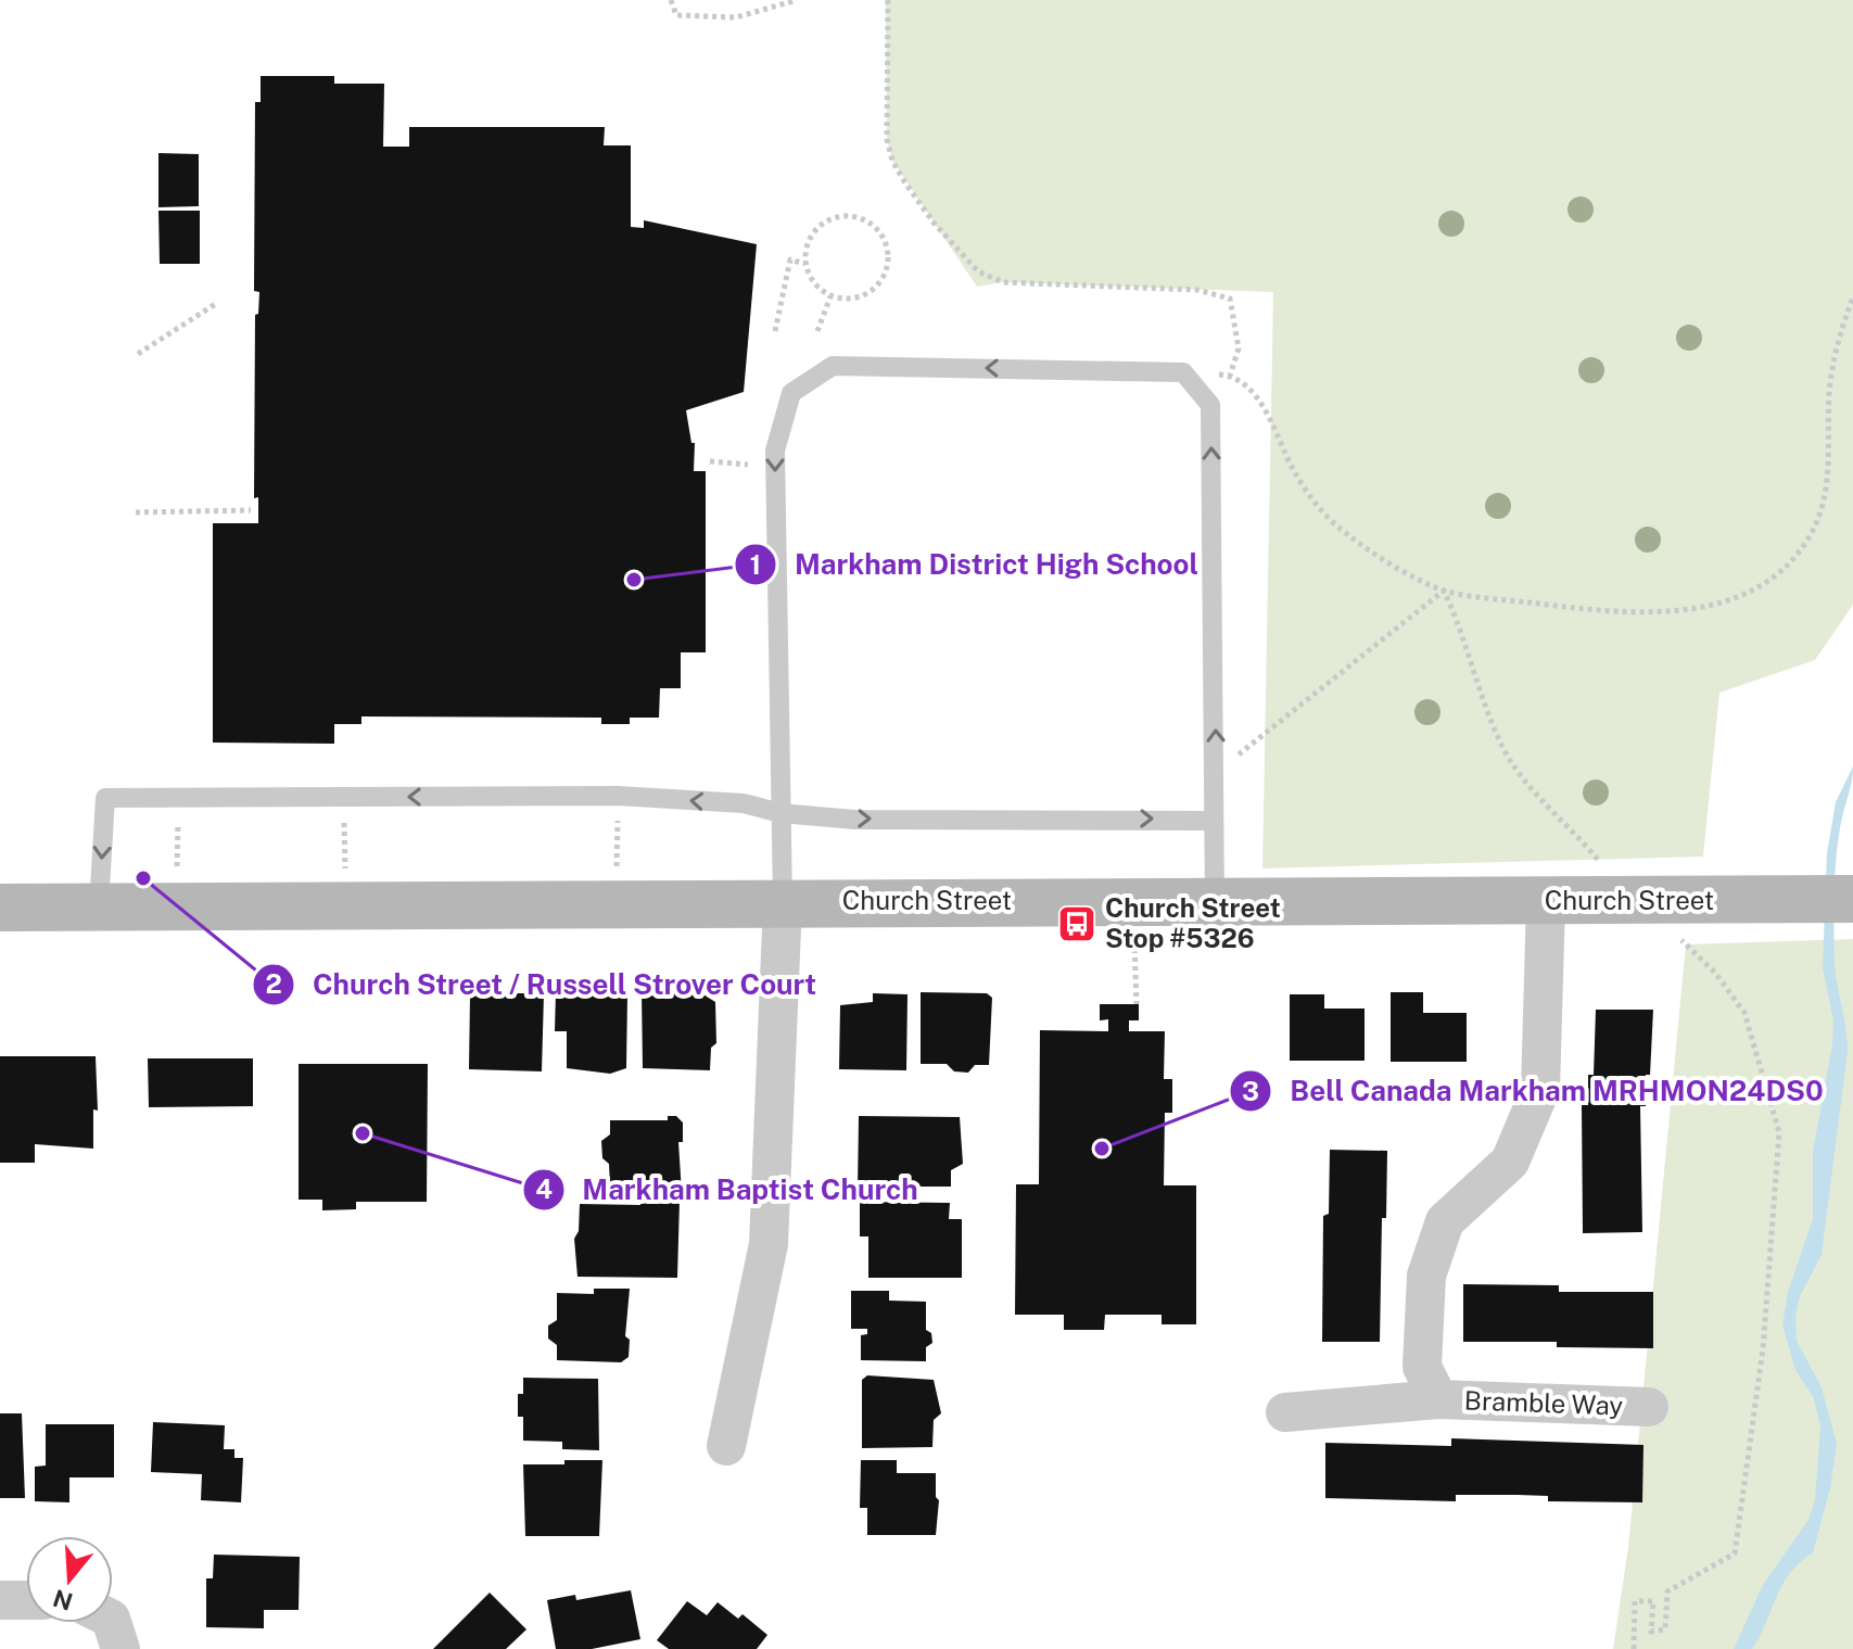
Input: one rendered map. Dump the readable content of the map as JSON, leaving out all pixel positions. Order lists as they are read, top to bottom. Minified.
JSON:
{"streets":{"street":["Church Street","Bramble Way"]},"crossings":[["Church Street","Bramble Way"]],"places":{"other":["Markham District High School","Church Street / Russell Strover Court","Markham Baptist Church","Bell Canada Markham MRHMON24DS0"],"bus stop":["Church Street Stop #5326"]},"north":"bottom"}
